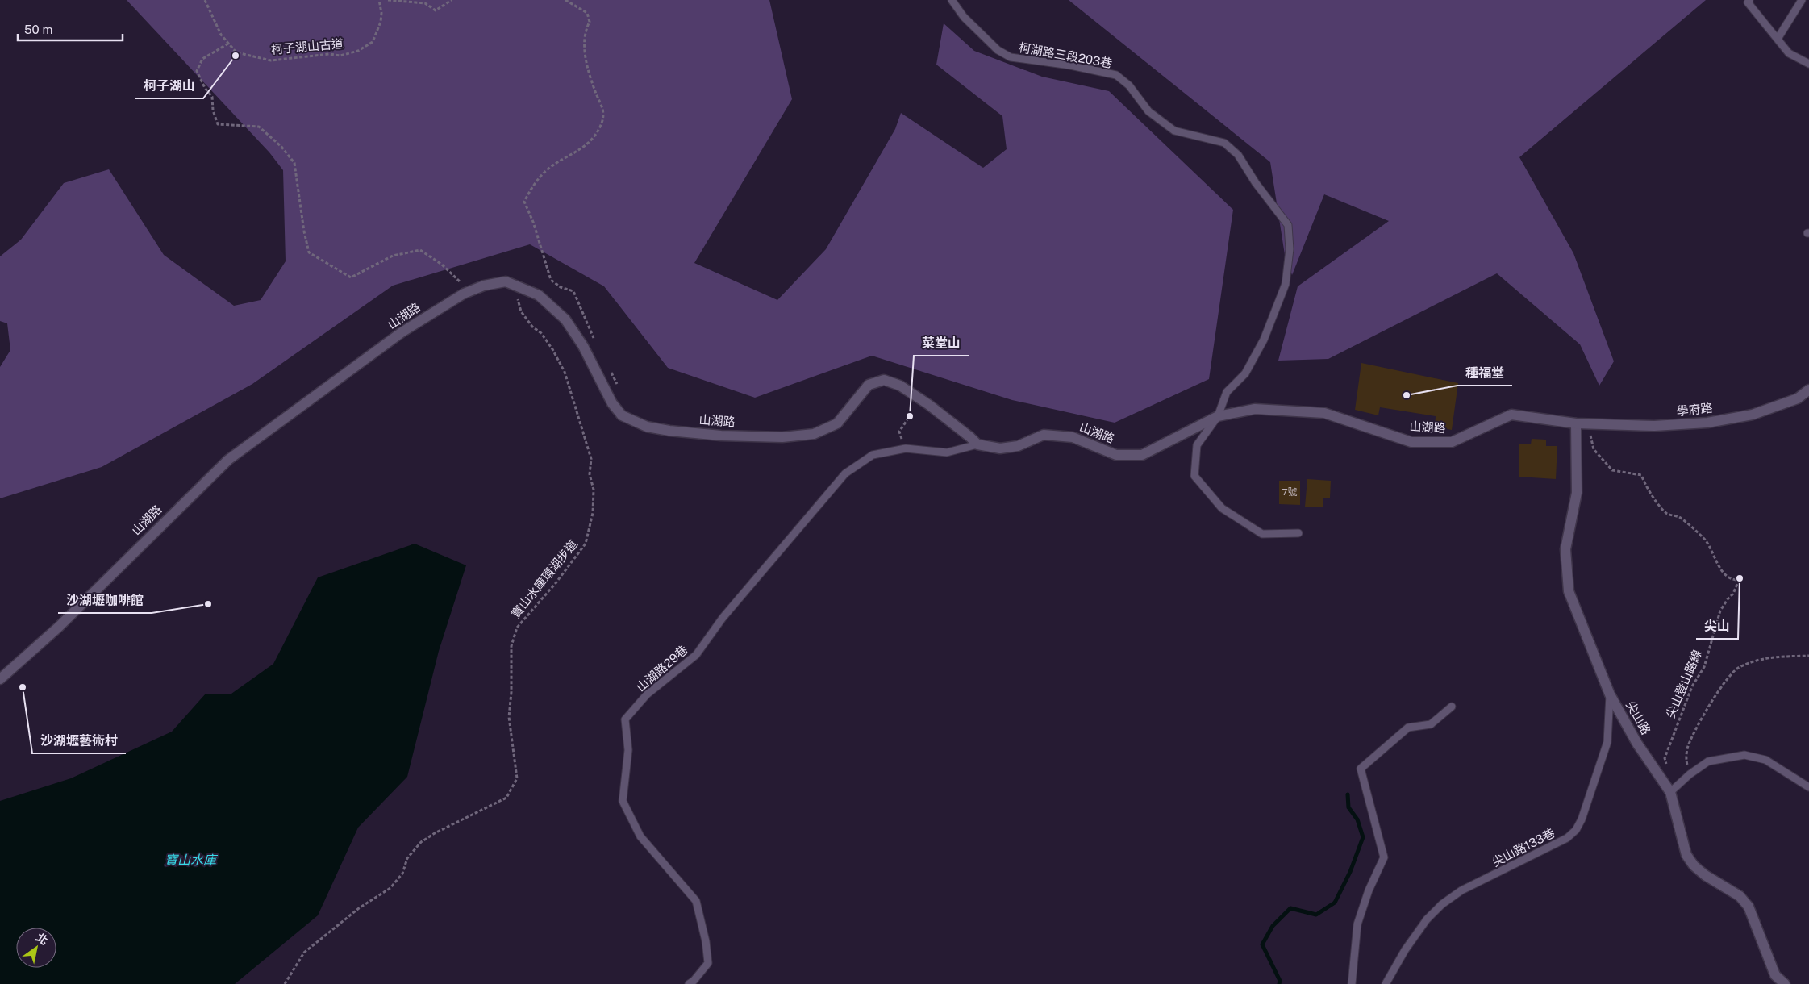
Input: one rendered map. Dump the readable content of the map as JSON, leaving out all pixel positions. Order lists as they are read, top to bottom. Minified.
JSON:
{"streets":{"street":["山湖路","學府路","尖山路"],"lane":["柯湖路三段203巷","山湖路29巷","尖山路133巷"],"path":["柯子湖山古道","寶山水庫環湖步道","尖山登山路線"]},"crossings":[["柯湖路三段203巷","山湖路"],["山湖路","學府路"],["山湖路","寶山水庫環湖步道"],["山湖路","山湖路29巷"],["山湖路","尖山登山路線"],["山湖路","尖山路"],["學府路","尖山登山路線"],["學府路","尖山路"],["尖山登山路線","尖山路"],["尖山路","尖山路133巷"]],"water":["寶山水庫"],"places":["柯子湖山","種福堂","菜堂山","尖山","沙湖壢咖啡館","沙湖壢藝術村"],"house_numbers":["7號"],"scale_bar":"50 m","north":"top right"}
